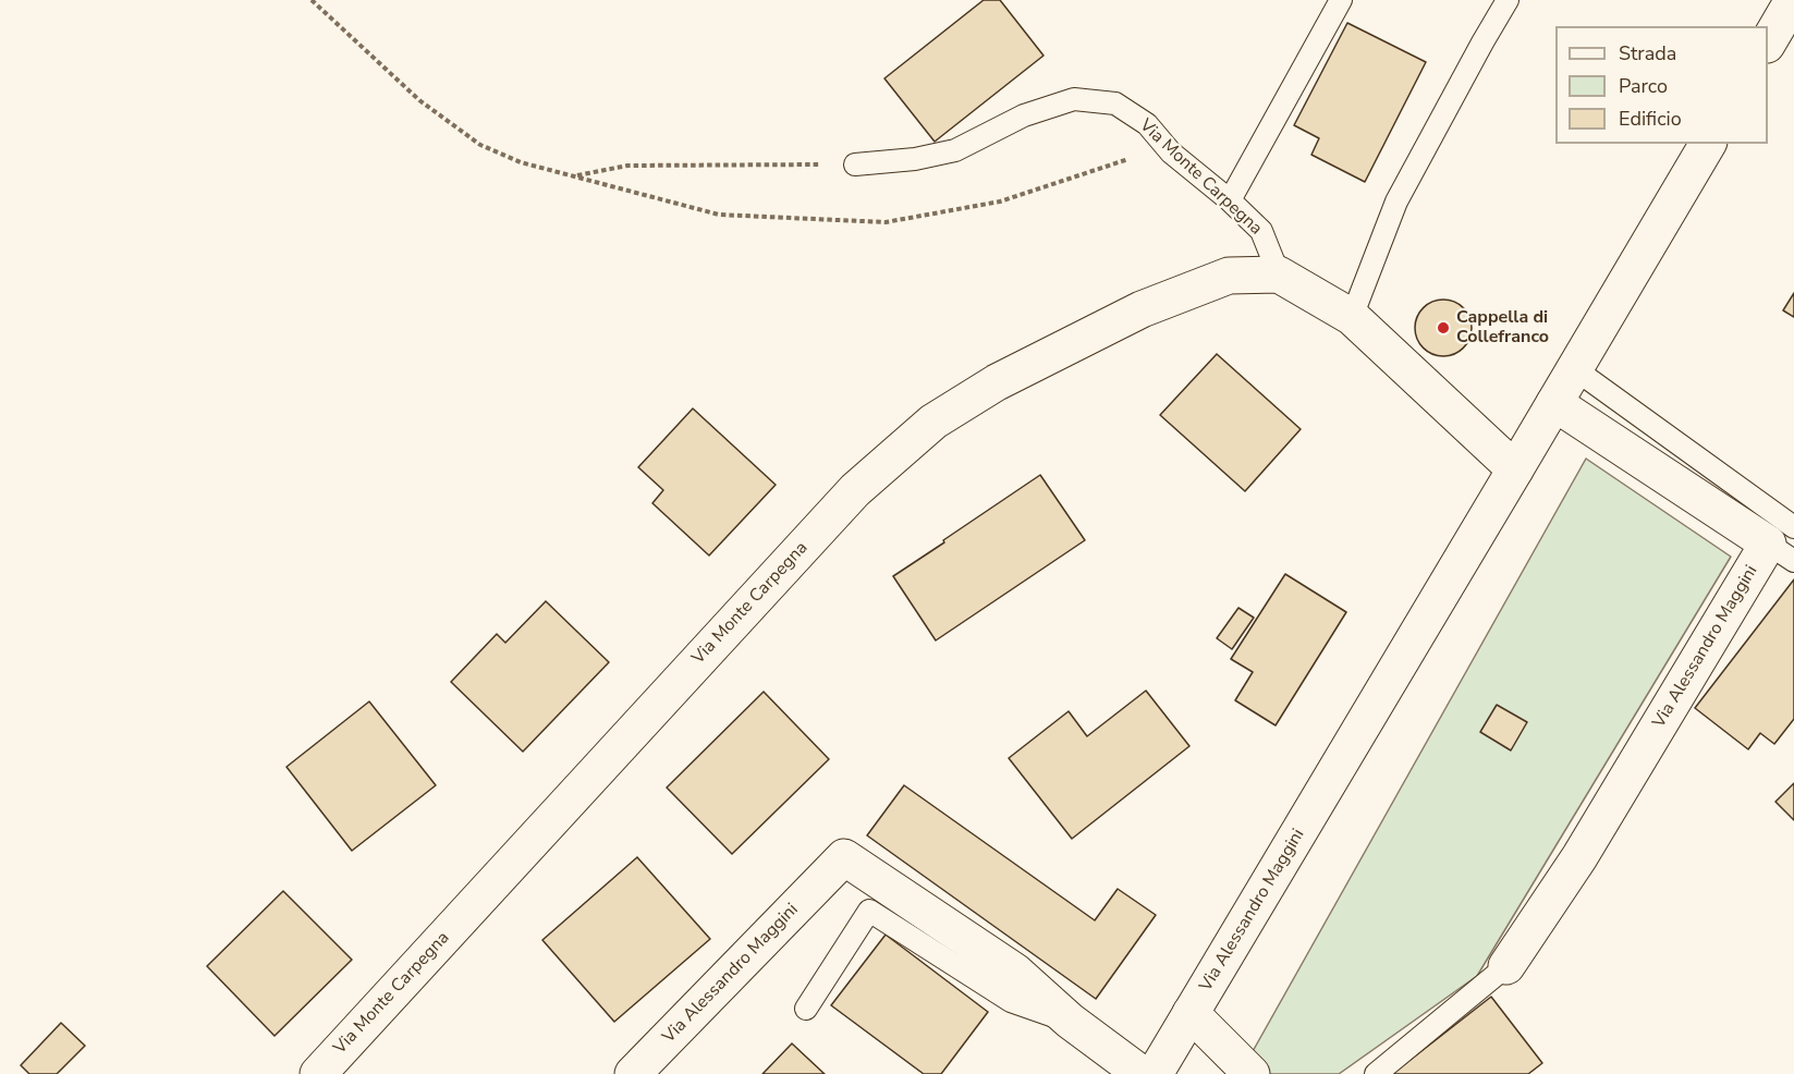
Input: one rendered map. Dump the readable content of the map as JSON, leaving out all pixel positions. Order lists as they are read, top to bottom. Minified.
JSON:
{"streets":{"street":["Via Monte Carpegna","Via Alessandro Maggini"]},"places":["Cappella di Collefranco"],"legend":["Strada","Parco","Edificio"]}
